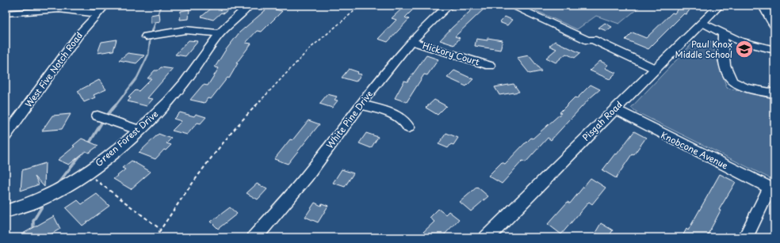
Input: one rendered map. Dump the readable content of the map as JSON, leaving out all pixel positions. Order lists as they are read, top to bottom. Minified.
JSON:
{"streets":{"street":["Hickory Court","West Five Notch Road","White Pine Drive","Pisgah Road","Green Forest Drive","Knobcone Avenue"]},"crossings":[["Hickory Court","White Pine Drive"],["Pisgah Road","Knobcone Avenue"]],"places":{"school or university":["Paul Knox Middle School"]}}
